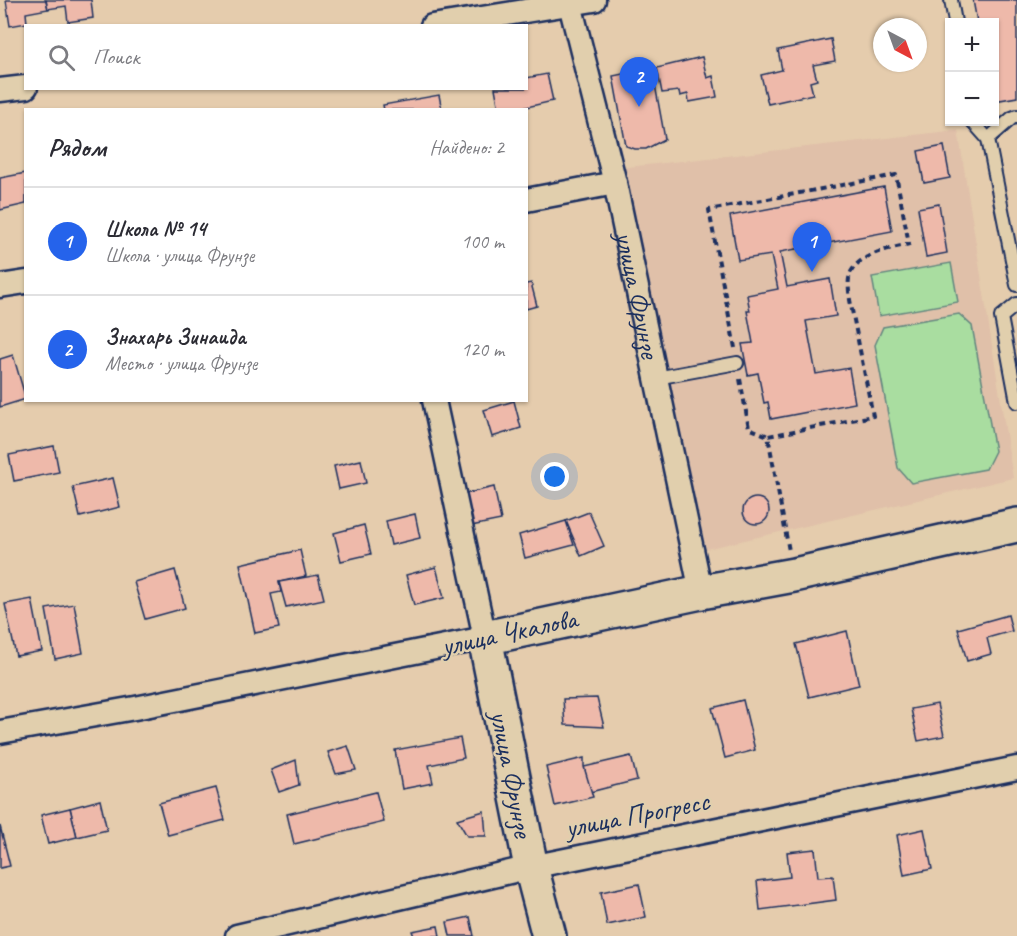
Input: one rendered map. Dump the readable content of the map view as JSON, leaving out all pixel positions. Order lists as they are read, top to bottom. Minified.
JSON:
{"streets":{"street":["улица Фрунзе","улица Чкалова","улица Прогресс"]},"crossings":[["улица Фрунзе","улица Чкалова"],["улица Фрунзе","улица Прогресс"]],"north":"bottom right","page":{"map_buttons":["+","−"],"search":"Поиск","pins":["2","1"],"heading":["Рядом","Найдено: 2"],"list":[{"mark":"1","name":"Школа № 14","note":"Школа · улица Фрунзе","value":"100 m"},{"mark":"2","name":"Знахарь Зинаида","note":"Место · улица Фрунзе","value":"120 m"}]}}
